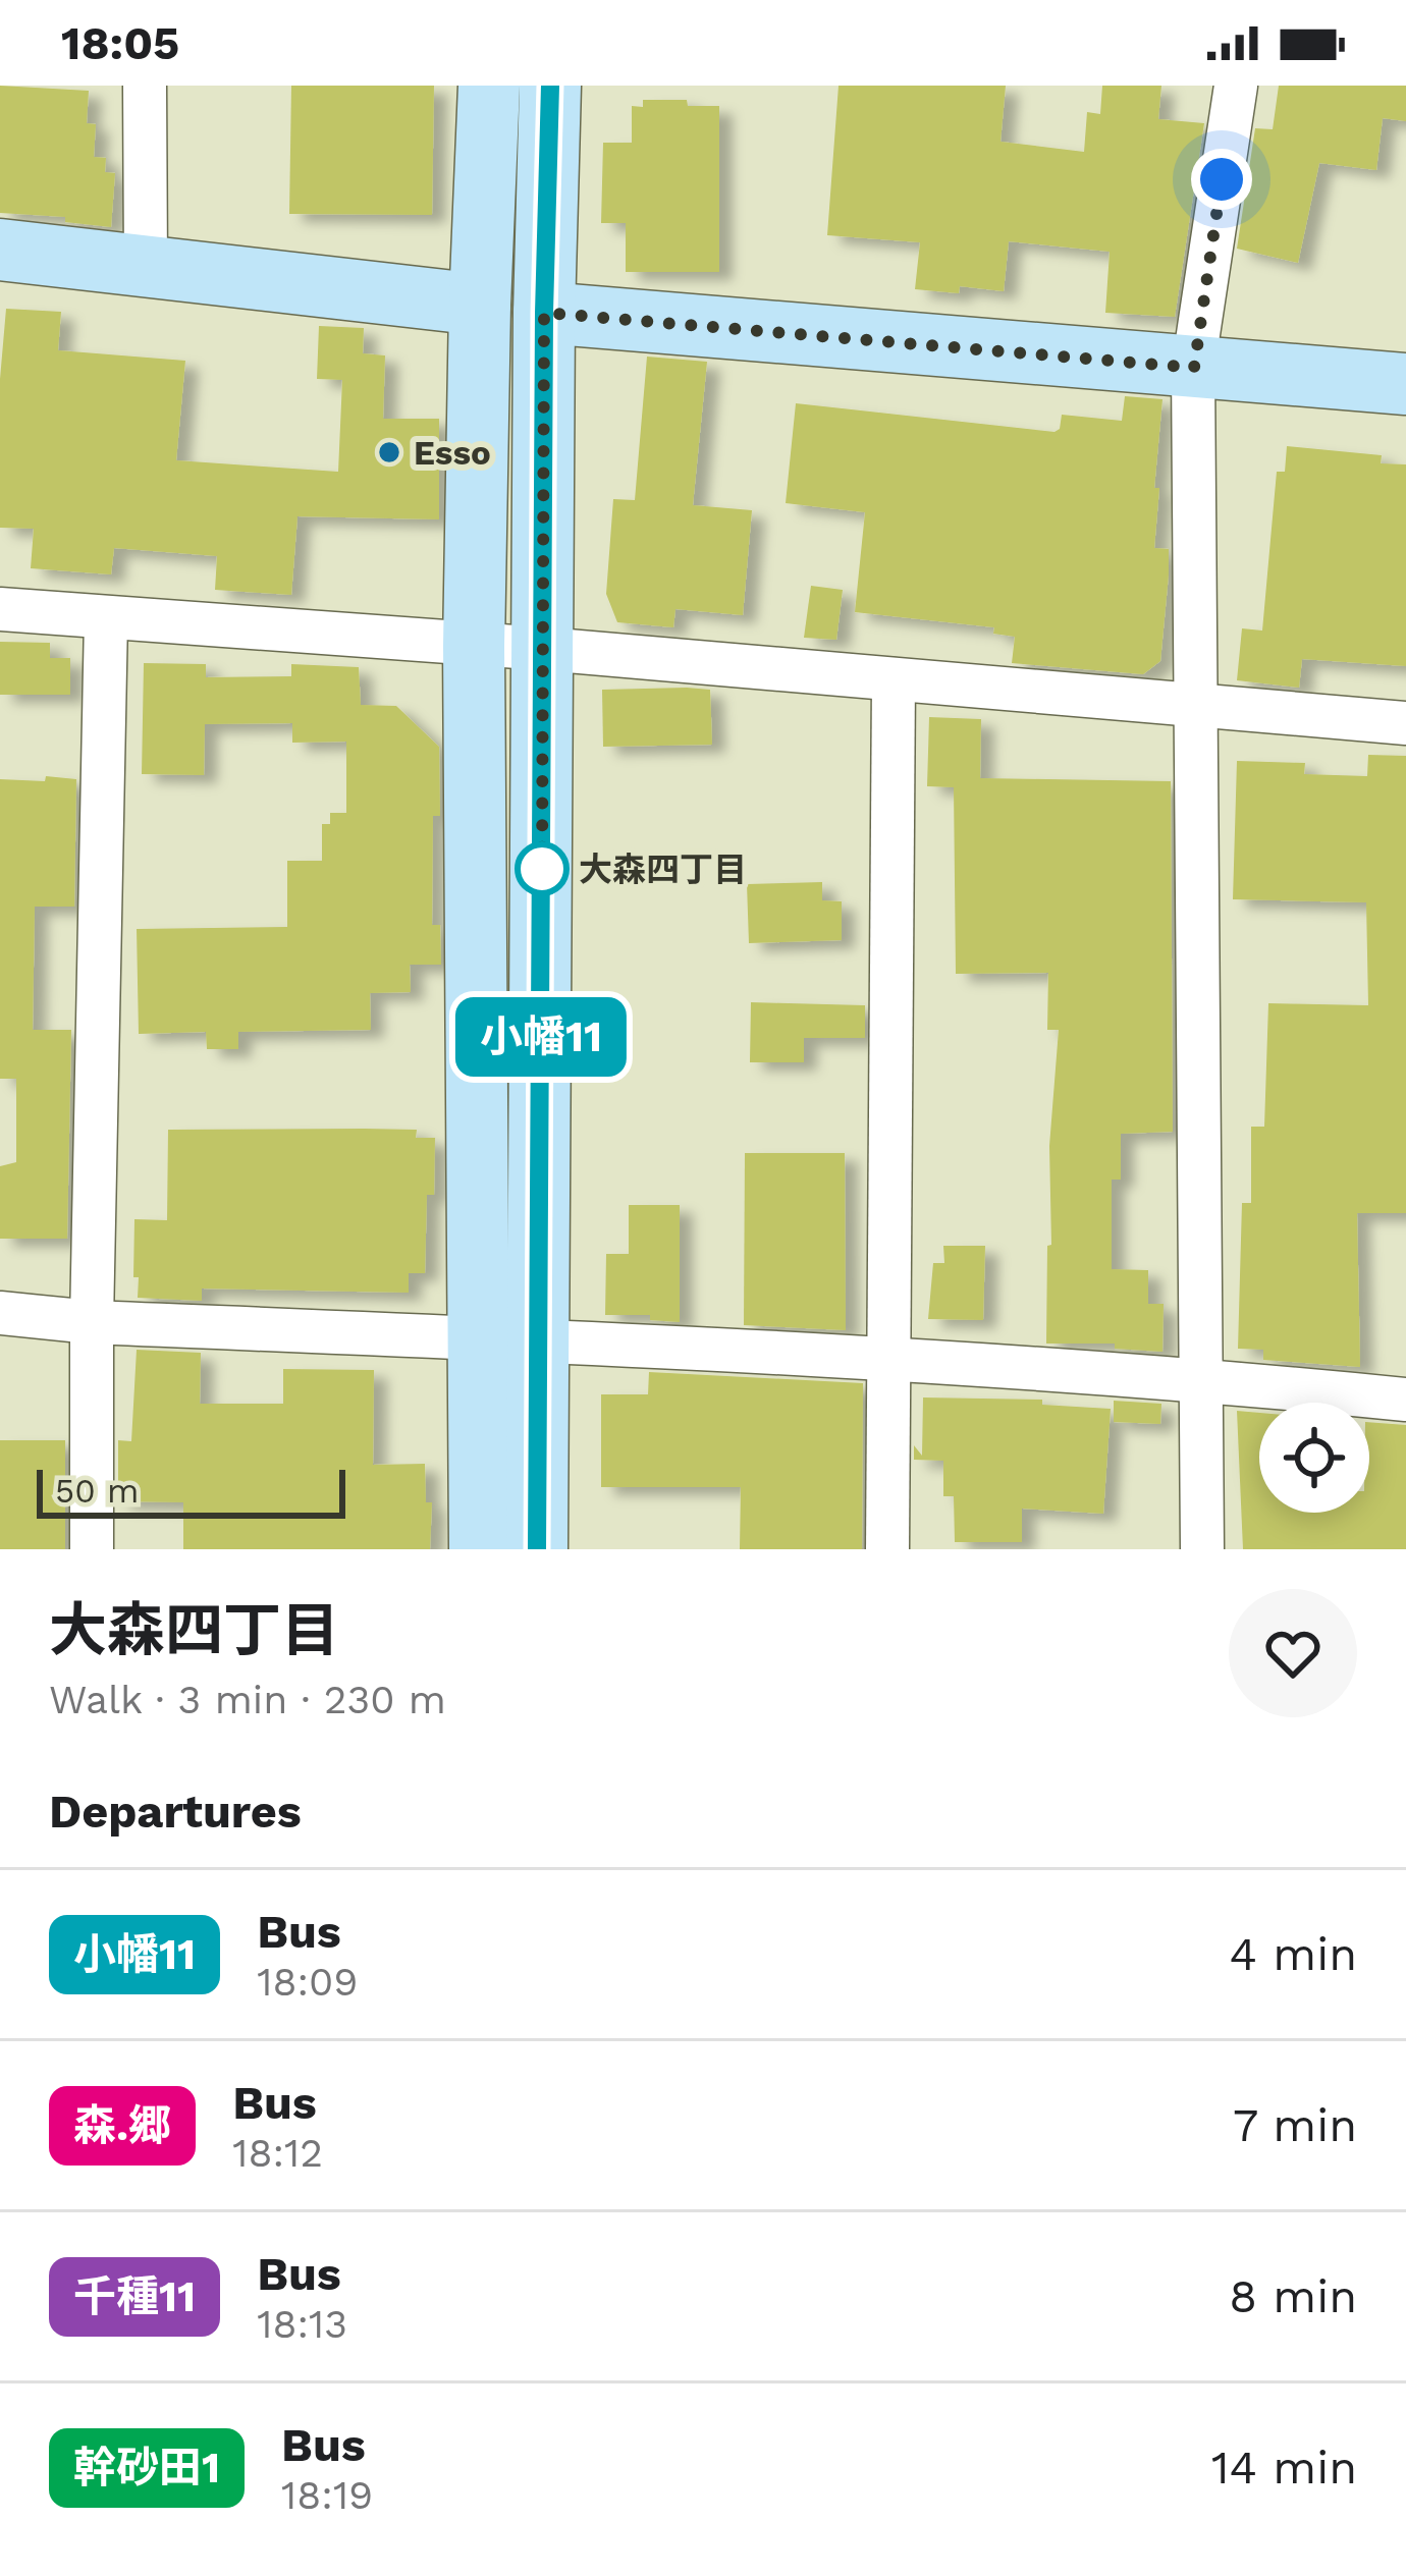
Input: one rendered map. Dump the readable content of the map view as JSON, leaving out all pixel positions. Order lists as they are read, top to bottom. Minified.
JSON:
{"places":["Esso","大森四丁目"],"lines":["bus line 小幡11"],"scale_bar":"50 m","page":{"status":"18:05","on_map":"小幡11","scale":"50 m","heading":[["大森四丁目","Walk · 3 min · 230 m"],"Departures"],"list":[{"mark":"小幡11","name":"Bus","note":"18:09","value":"4 min"},{"mark":"森.郷","name":"Bus","note":"18:12","value":"7 min"},{"mark":"千種11","name":"Bus","note":"18:13","value":"8 min"},{"mark":"幹砂田1","name":"Bus","note":"18:19","value":"14 min"}]}}
